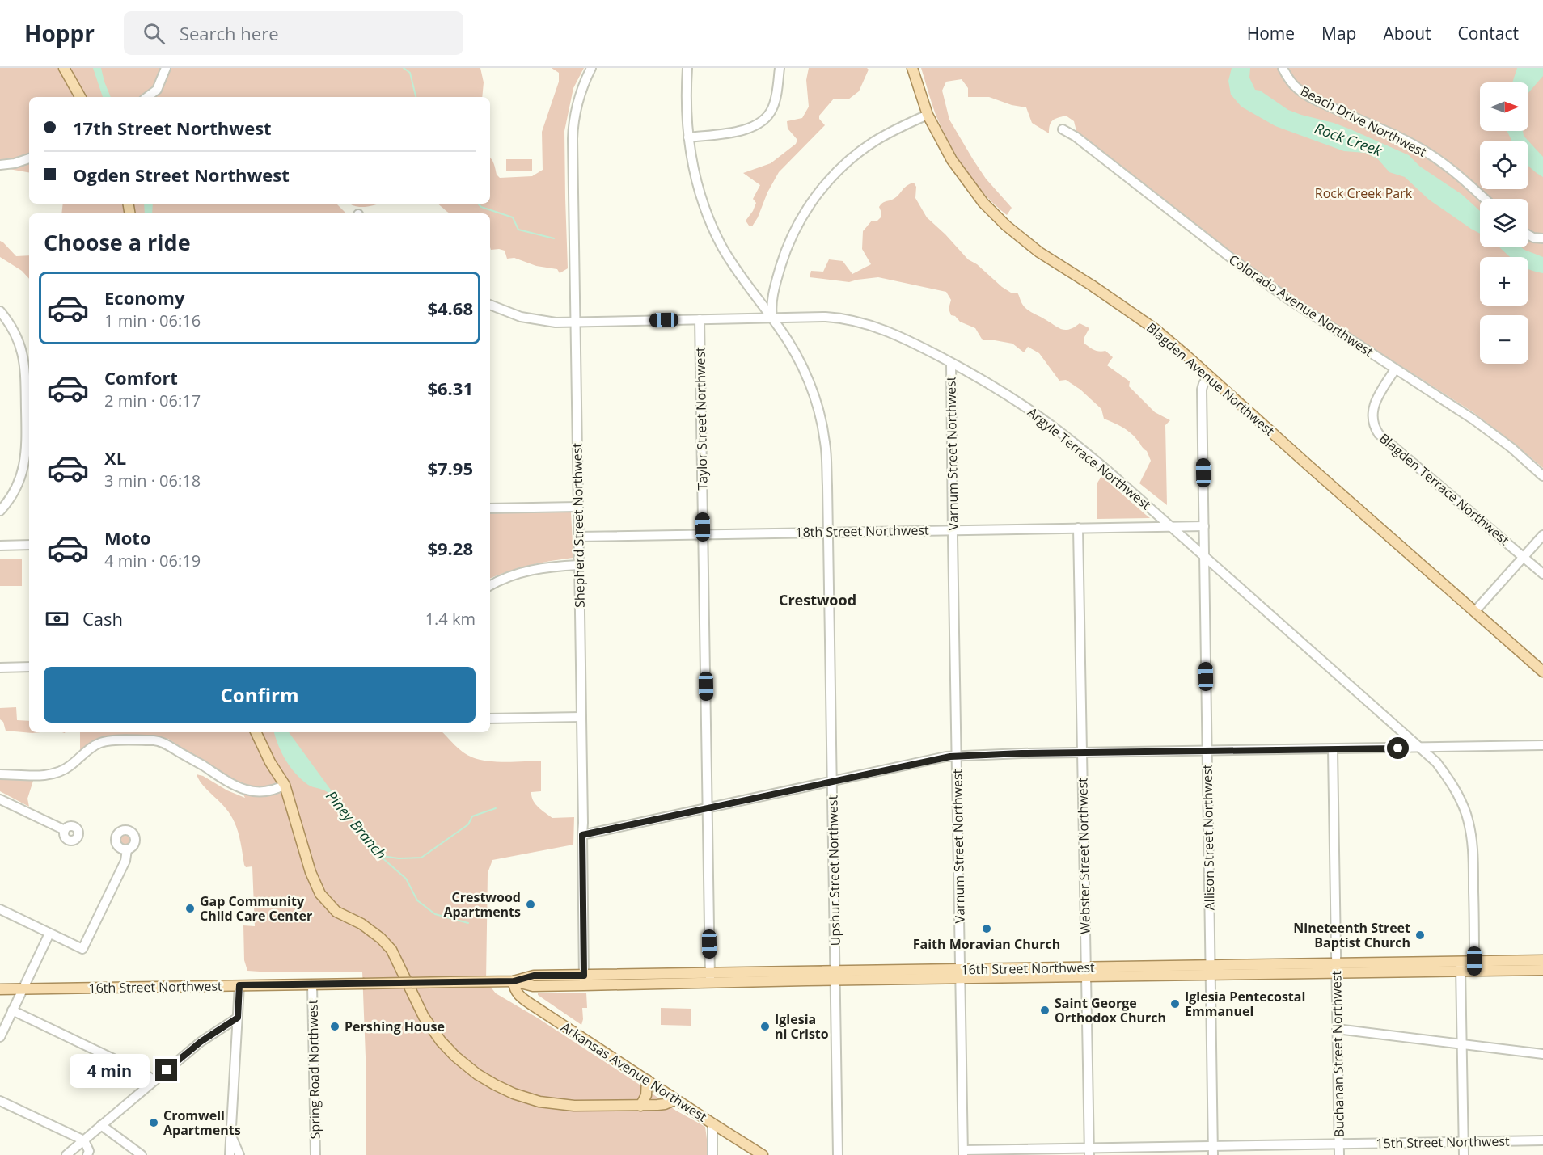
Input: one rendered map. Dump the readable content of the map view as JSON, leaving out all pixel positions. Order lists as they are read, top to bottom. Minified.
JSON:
{"streets":{"main road":["Blagden Avenue Northwest","16th Street Northwest","Arkansas Avenue Northwest"],"street":["Beach Drive Northwest","Colorado Avenue Northwest","Taylor Street Northwest","Varnum Street Northwest","Argyle Terrace Northwest","Blagden Terrace Northwest","Shepherd Street Northwest","18th Street Northwest","Allison Street Northwest","Webster Street Northwest","Upshur Street Northwest","Buchanan Street Northwest","Spring Road Northwest","15th Street Northwest"]},"crossings":[["Colorado Avenue Northwest","Blagden Terrace Northwest"],["Blagden Avenue Northwest","Allison Street Northwest"],["Taylor Street Northwest","Argyle Terrace Northwest"],["Taylor Street Northwest","18th Street Northwest"],["Taylor Street Northwest","16th Street Northwest"],["Varnum Street Northwest","Argyle Terrace Northwest"],["Varnum Street Northwest","18th Street Northwest"],["Varnum Street Northwest","16th Street Northwest"],["Varnum Street Northwest","15th Street Northwest"],["Argyle Terrace Northwest","Shepherd Street Northwest"],["Argyle Terrace Northwest","18th Street Northwest"],["Argyle Terrace Northwest","Allison Street Northwest"],["Argyle Terrace Northwest","Upshur Street Northwest"],["Argyle Terrace Northwest","16th Street Northwest"],["Shepherd Street Northwest","18th Street Northwest"],["Shepherd Street Northwest","16th Street Northwest"],["18th Street Northwest","Allison Street Northwest"],["18th Street Northwest","Webster Street Northwest"],["18th Street Northwest","Upshur Street Northwest"],["Allison Street Northwest","16th Street Northwest"],["Allison Street Northwest","15th Street Northwest"],["Webster Street Northwest","16th Street Northwest"],["Webster Street Northwest","15th Street Northwest"],["Upshur Street Northwest","16th Street Northwest"],["16th Street Northwest","Buchanan Street Northwest"],["16th Street Northwest","Spring Road Northwest"],["16th Street Northwest","Arkansas Avenue Northwest"],["Buchanan Street Northwest","15th Street Northwest"]],"districts":["Crestwood"],"water":["Rock Creek","Piney Branch"],"parks":["Rock Creek Park"],"places":["Crestwood Apartments","Gap Community Child Care Center","Faith Moravian Church","Nineteenth Street Baptist Church","Iglesia Pentecostal Emmanuel","Saint George Orthodox Church","Pershing House","Iglesia ni Cristo","Cromwell Apartments"],"north":"right","page":{"header":"Hoppr","search":"Search here","nav":["Home","Map","About","Contact"],"map_buttons":["+","−"],"banner":["17th Street Northwest","Ogden Street Northwest"],"heading":"Choose a ride","list":[{"name":"Economy","note":"1 min · 06:16","value":"$4.68"},{"name":"Comfort","note":"2 min · 06:17","value":"$6.31"},{"name":"XL","note":"3 min · 06:18","value":"$7.95"},{"name":"Moto","note":"4 min · 06:19","value":"$9.28"}],"pay":["Cash","1.4 km"],"buttons":"Confirm","bubble":"4 min"}}
